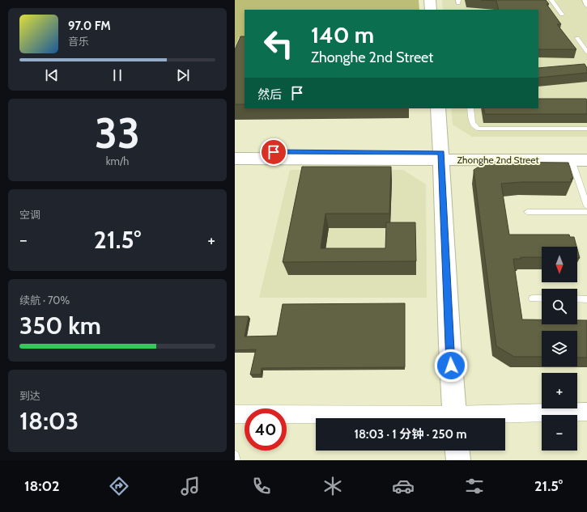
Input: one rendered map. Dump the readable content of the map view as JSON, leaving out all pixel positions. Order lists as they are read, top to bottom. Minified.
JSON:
{"streets":{"street":["Zhonghe 2nd Street"]},"north":"bottom","page":{"turn":["140 m","Zhonghe 2nd Street"],"song":["97.0 FM","音乐"],"then":"然后","tile":[["33","km/h"],"空调",["续航 · 70%","350 km"],["到达","18:03"]],"heat":["−","21.5°","+"],"map_buttons":["+","−"],"limit":"40","trip":"18:03 · 1 分钟 · 250 m","tabs":["18:02","21.5°"]}}
